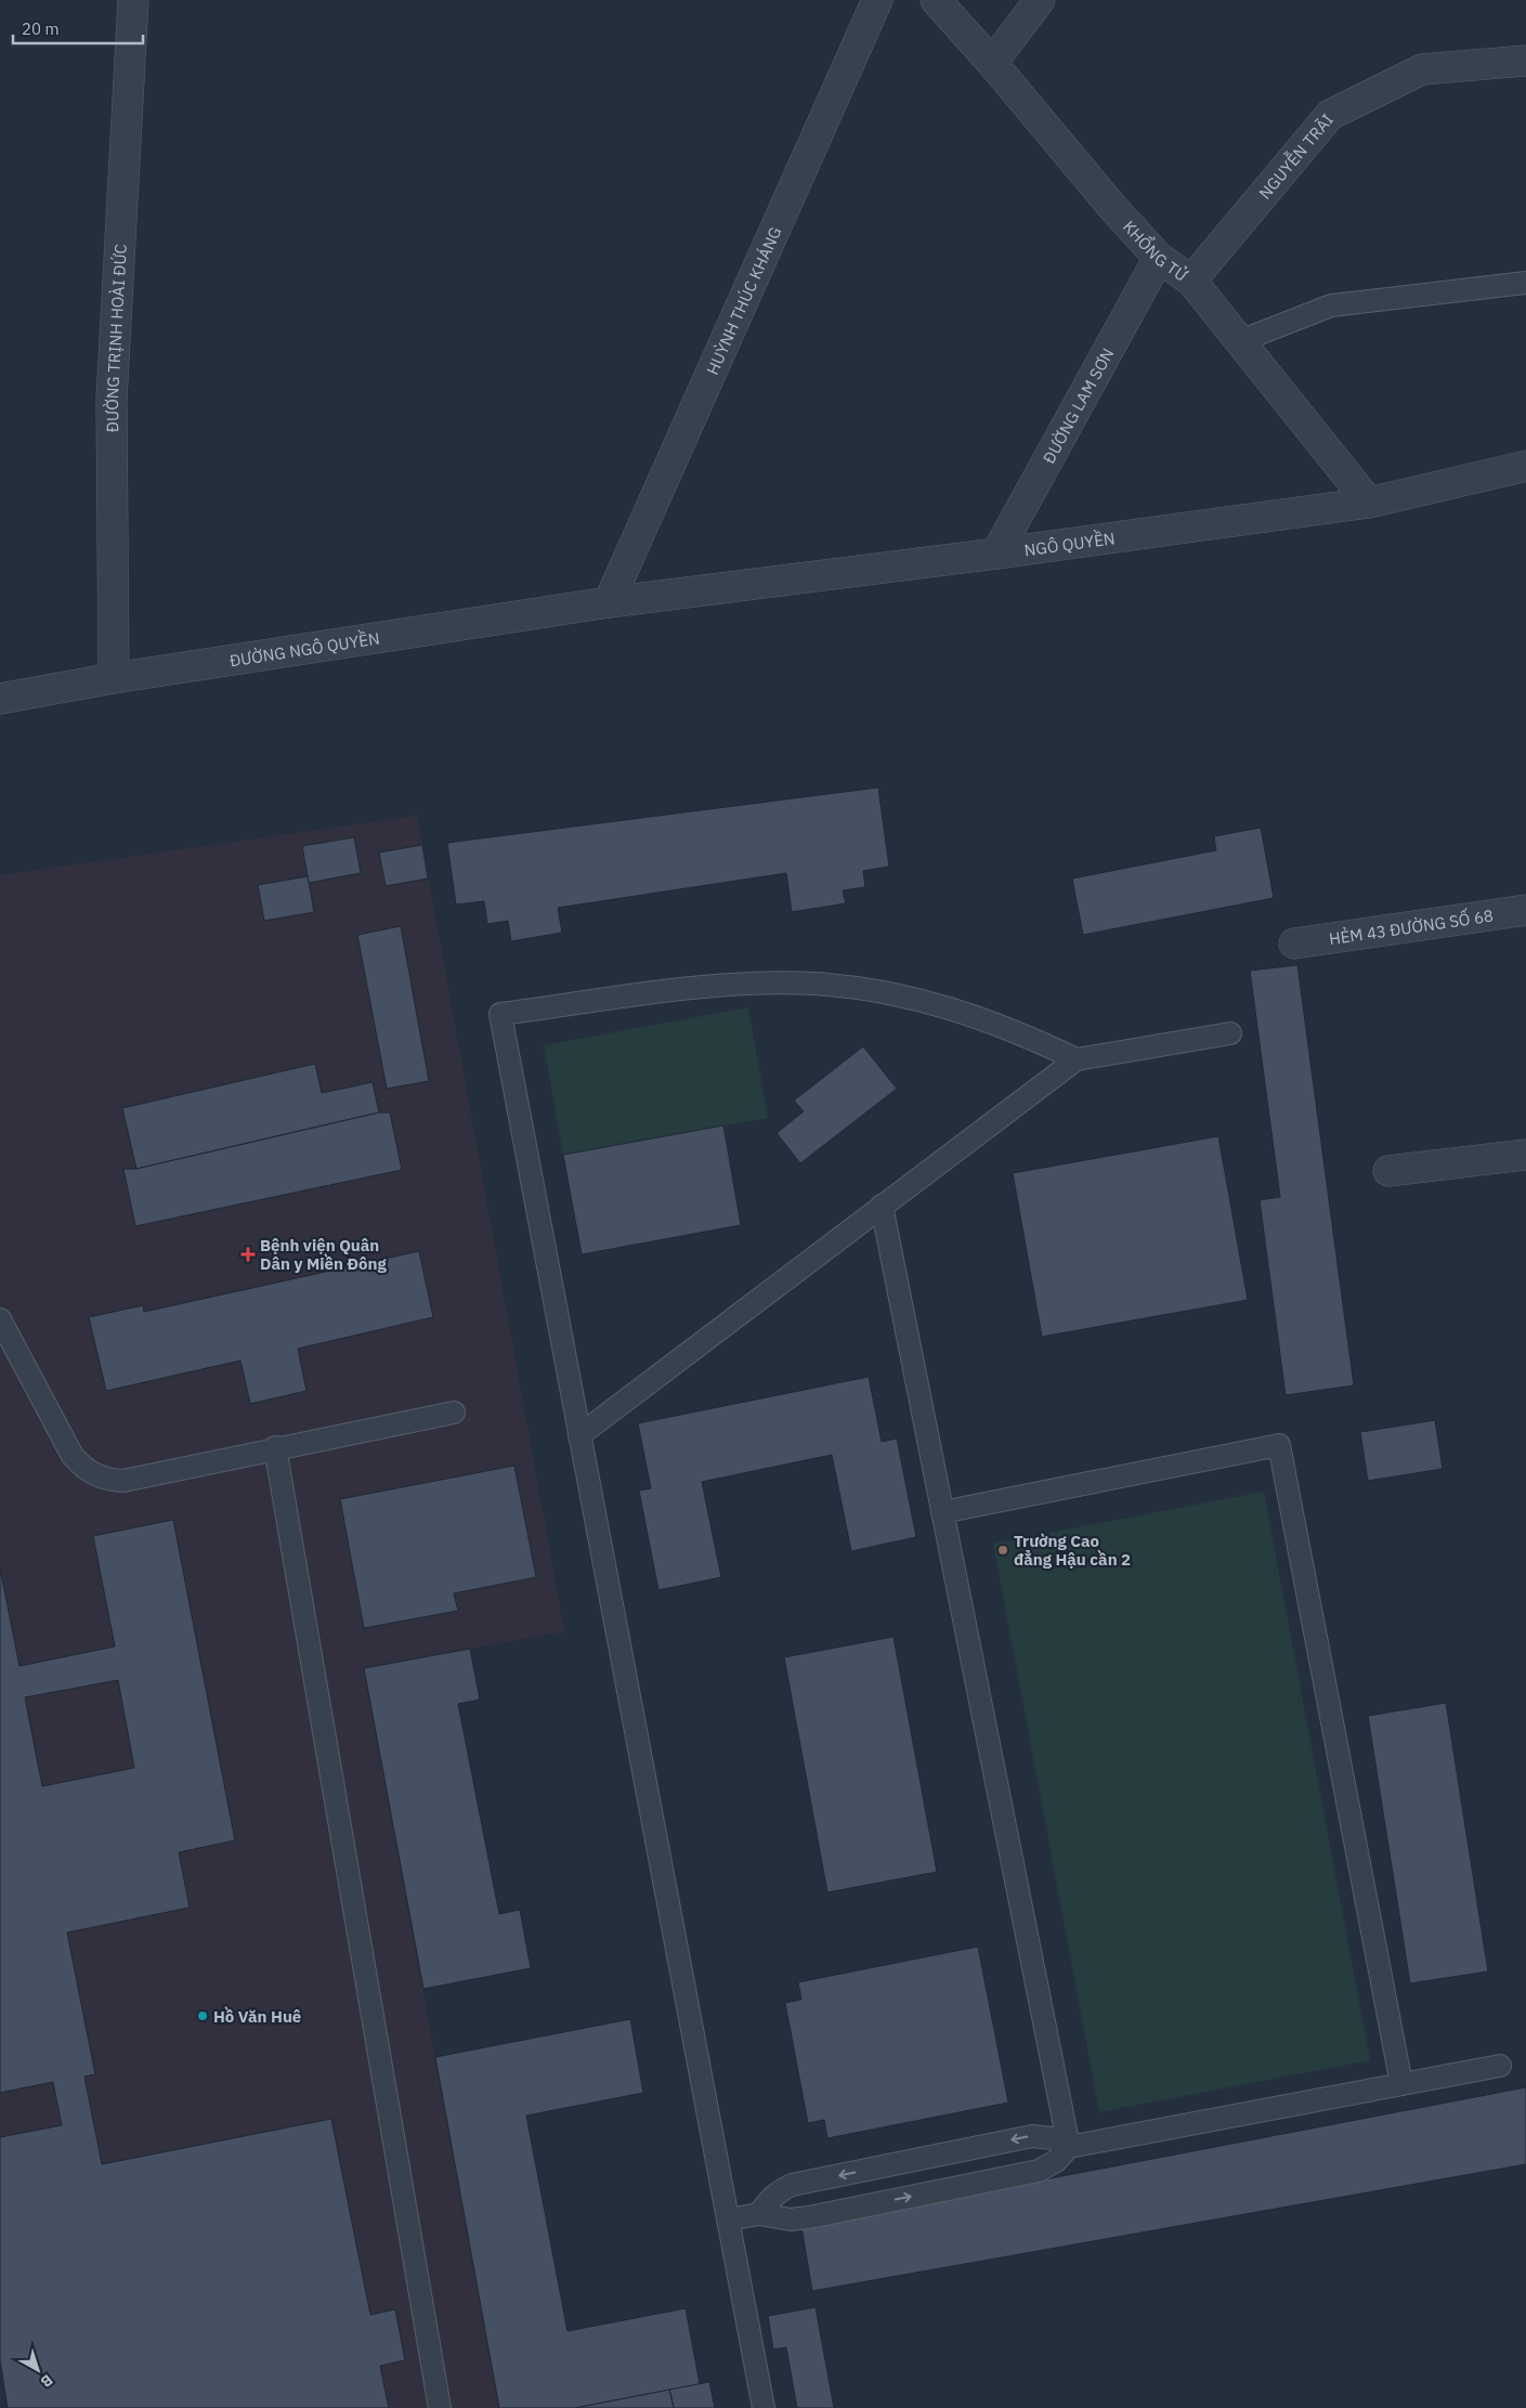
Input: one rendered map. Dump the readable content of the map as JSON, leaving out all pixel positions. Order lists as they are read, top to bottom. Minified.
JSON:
{"streets":{"street":["NGUYỄN TRÃI","KHỔNG TỬ","HUỲNH THÚC KHÁNG","ĐƯỜNG TRỊNH HOÀI ĐỨC","ĐƯỜNG LAM SƠN","NGÔ QUYỀN","ĐƯỜNG NGÔ QUYỀN","HẺM 43 ĐƯỜNG SỐ 68"]},"crossings":[["NGUYỄN TRÃI","KHỔNG TỬ"],["KHỔNG TỬ","ĐƯỜNG LAM SƠN"],["KHỔNG TỬ","NGÔ QUYỀN"],["HUỲNH THÚC KHÁNG","NGÔ QUYỀN"],["HUỲNH THÚC KHÁNG","ĐƯỜNG NGÔ QUYỀN"],["ĐƯỜNG TRỊNH HOÀI ĐỨC","ĐƯỜNG NGÔ QUYỀN"],["ĐƯỜNG LAM SƠN","NGÔ QUYỀN"],["NGÔ QUYỀN","ĐƯỜNG NGÔ QUYỀN"]],"places":{"health":["Bệnh viện Quân Dân y Miền Đông"],"other":["Trường Cao đẳng Hậu cần 2","Hồ Văn Huê"]},"scale_bar":"20 m","north":"bottom right"}
